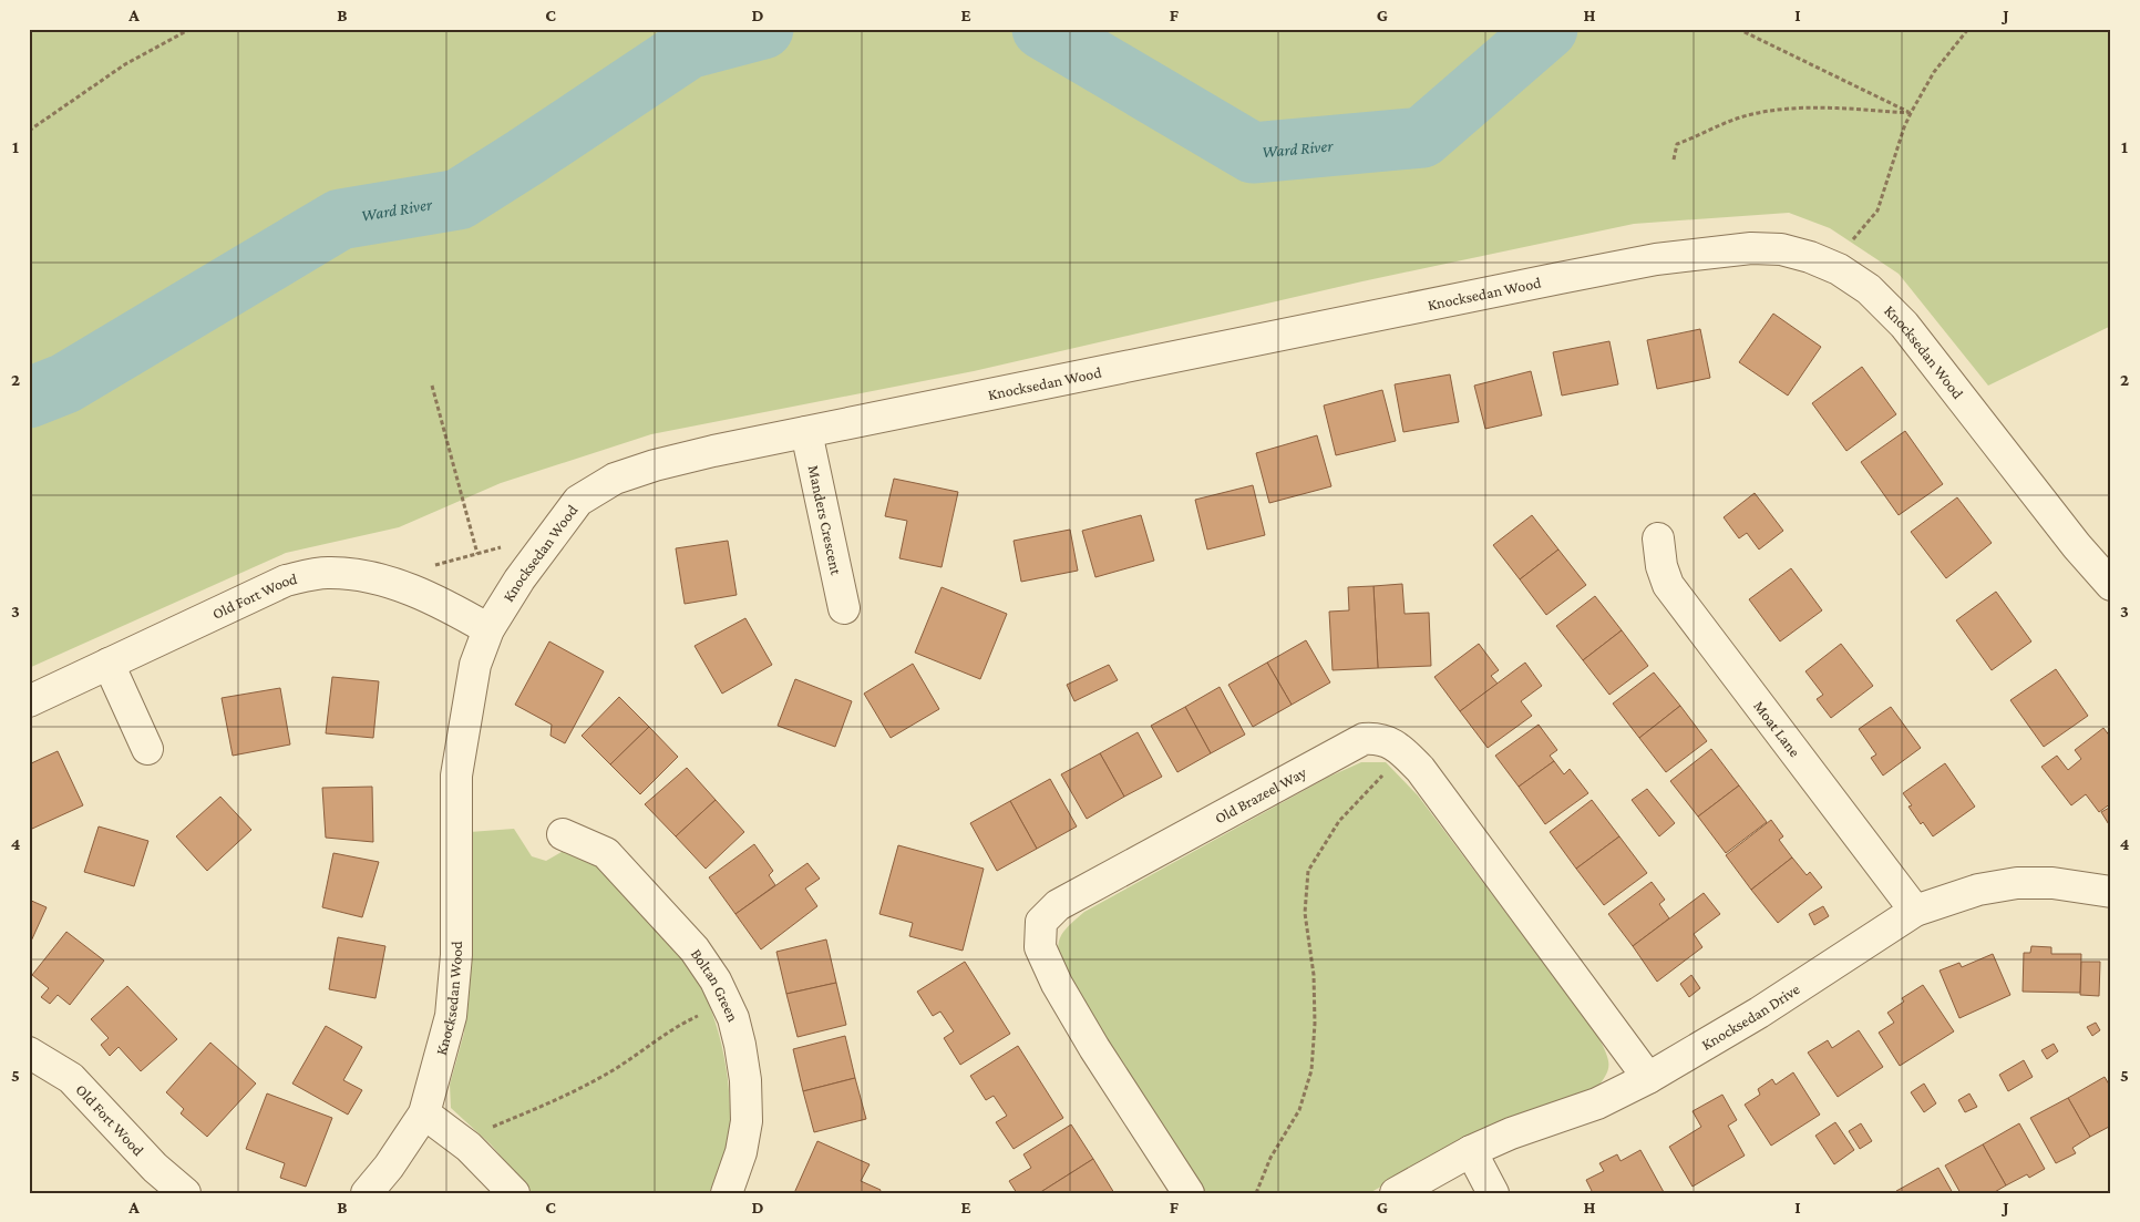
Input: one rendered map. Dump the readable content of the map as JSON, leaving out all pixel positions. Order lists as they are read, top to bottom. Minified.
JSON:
{"streets":{"street":["Knocksedan Wood","Manders Crescent","Old Fort Wood","Moat Lane","Old Brazeel Way","Boltan Green","Knocksedan Drive"]},"crossings":[["Knocksedan Wood","Manders Crescent"],["Knocksedan Wood","Old Fort Wood"],["Moat Lane","Knocksedan Drive"],["Old Brazeel Way","Knocksedan Drive"]],"water":["Ward River"],"grid":{"columns":["A","B","C","D","E","F","G","H","I","J"],"rows":["1","2","3","4","5"]}}
